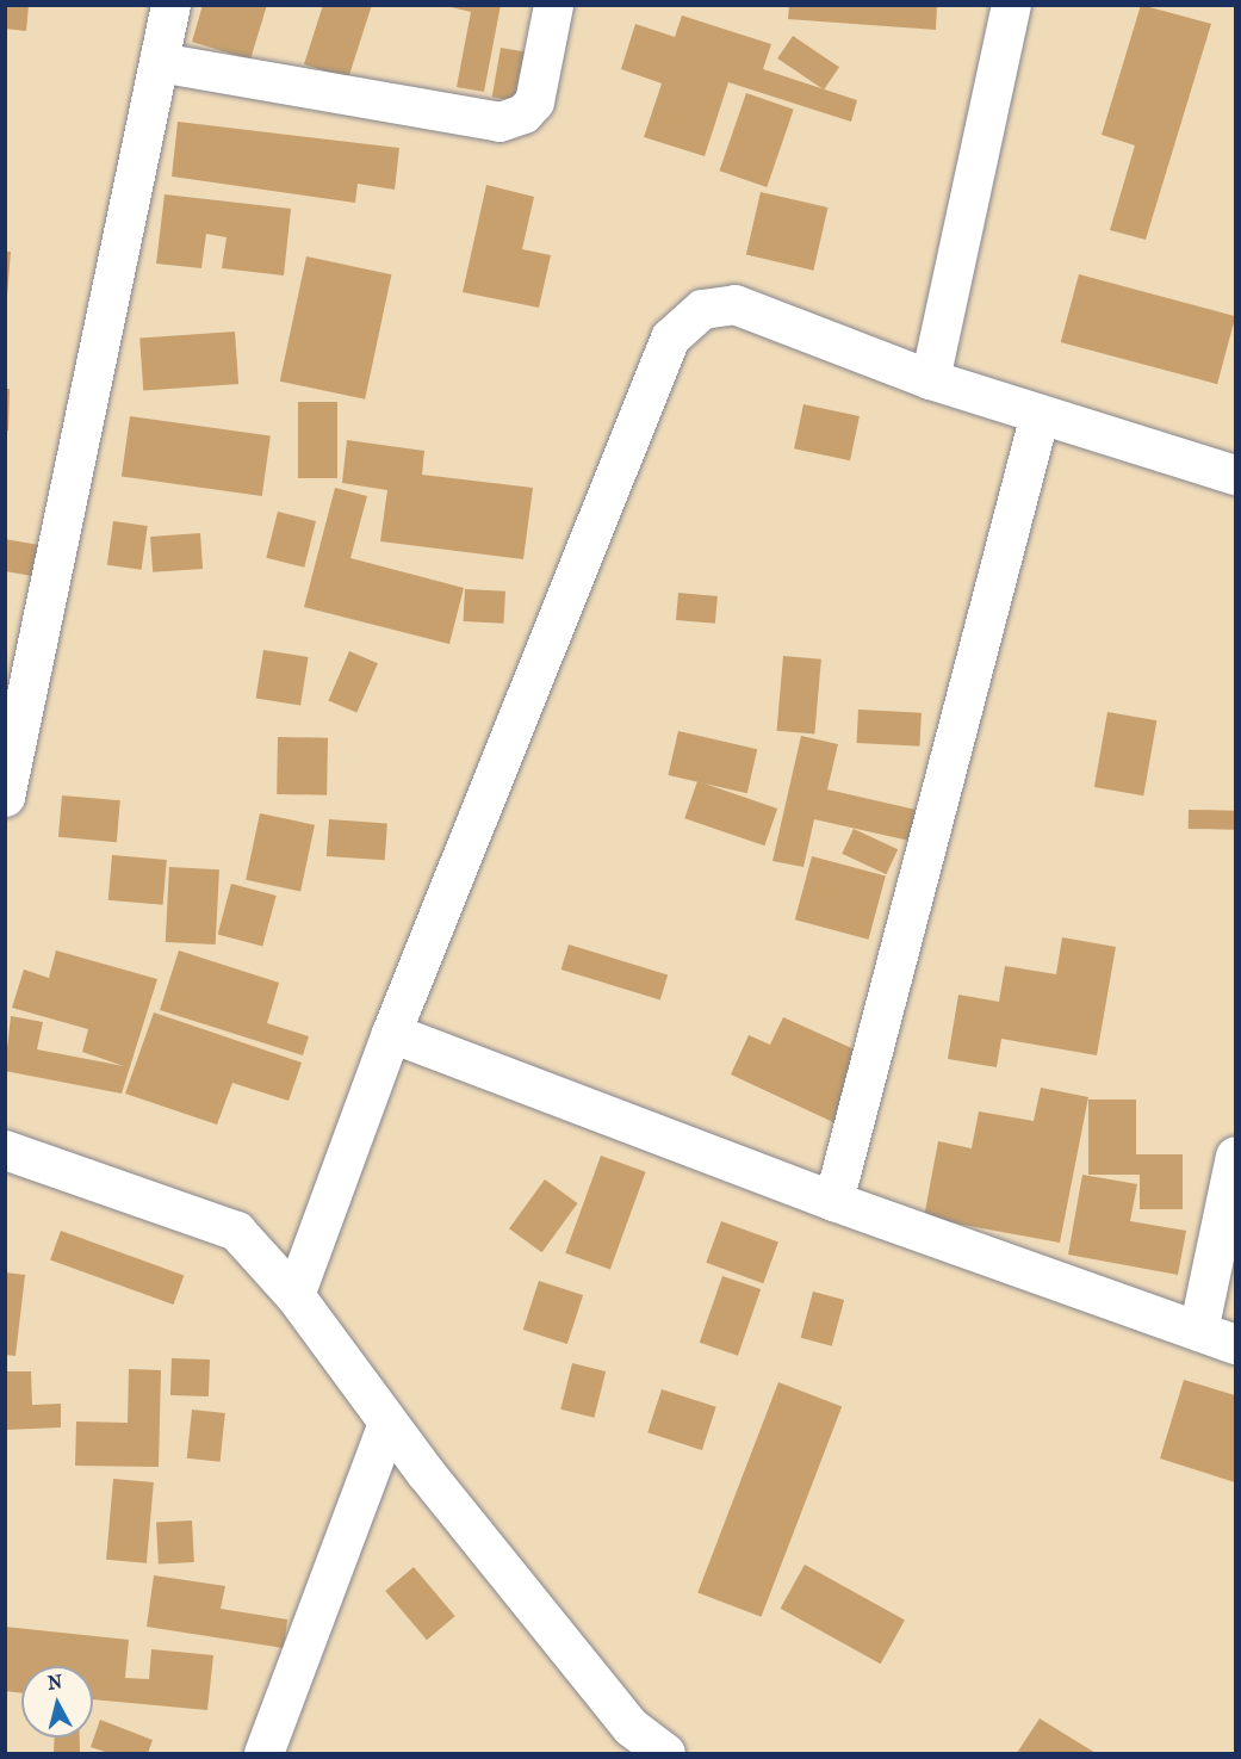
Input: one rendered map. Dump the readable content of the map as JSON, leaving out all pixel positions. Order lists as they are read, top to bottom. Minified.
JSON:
{"north":"top"}
